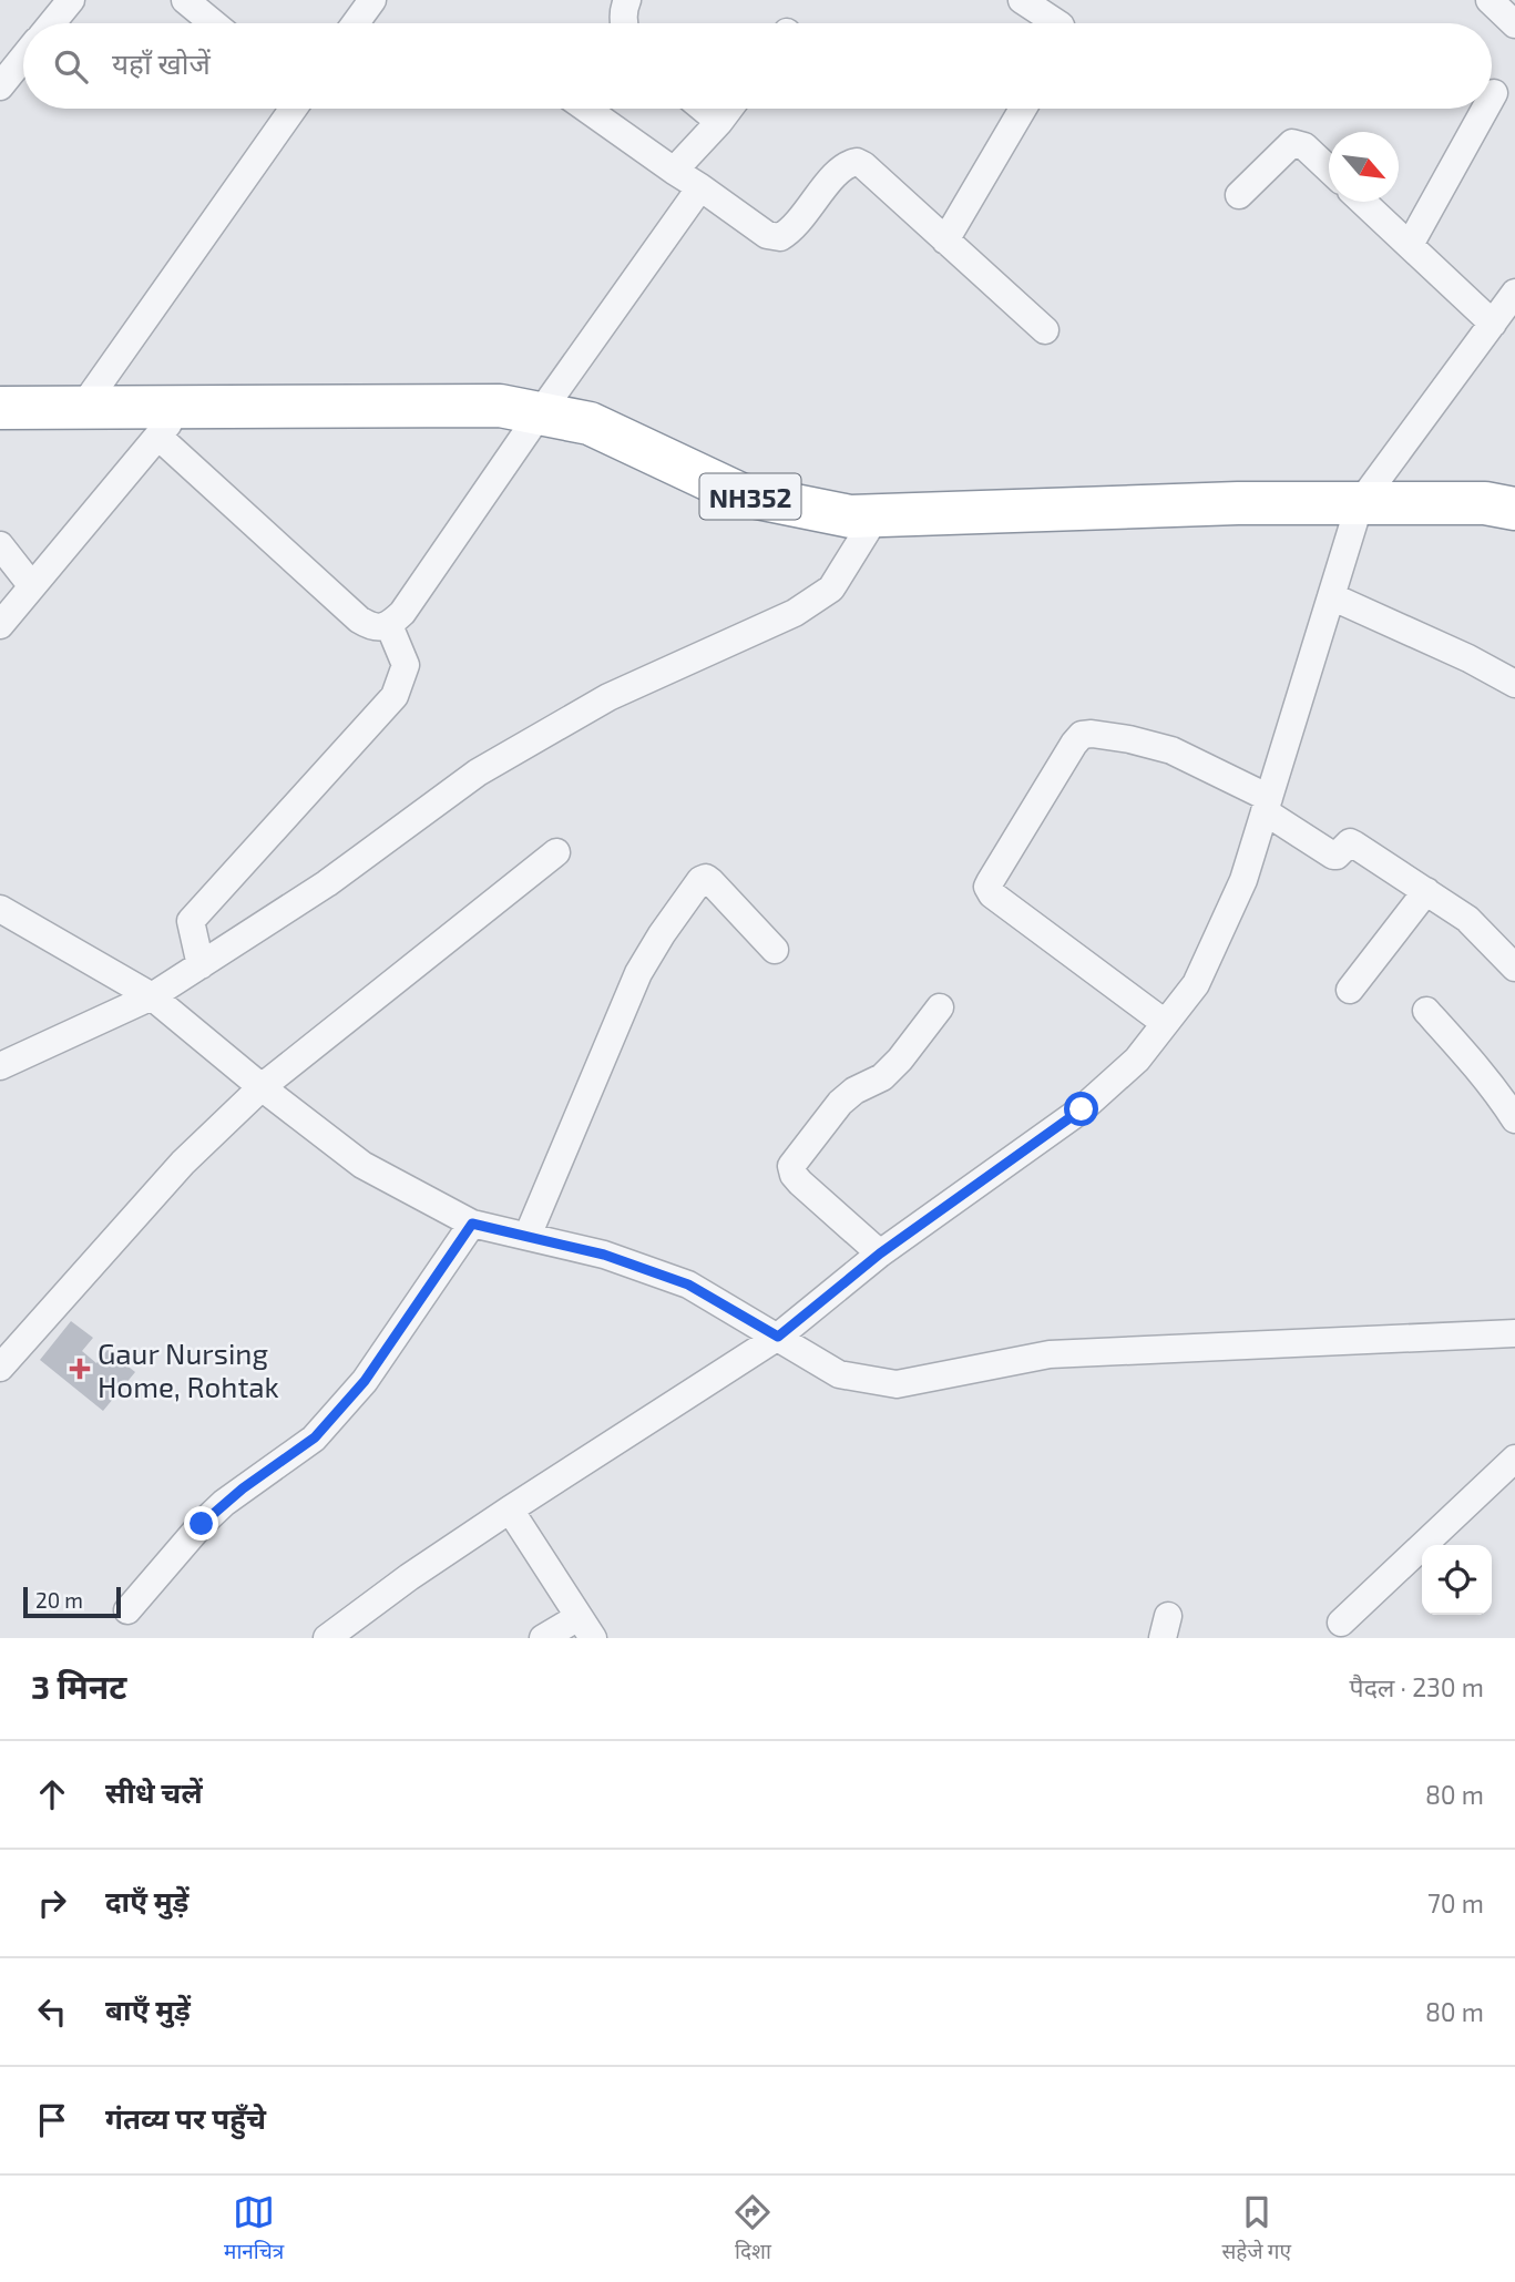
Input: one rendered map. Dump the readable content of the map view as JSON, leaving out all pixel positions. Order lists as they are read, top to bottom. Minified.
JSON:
{"streets":{"highway":["NH352"]},"places":{"health":["Gaur Nursing Home, Rohtak"]},"scale_bar":"20 m","north":"bottom right","page":{"search":"यहाँ खोजें","scale":"20 m","heading":["3 मिनट","पैदल · 230 m"],"list":[["सीधे चलें","80 m"],["दाएँ मुड़ें","70 m"],["बाएँ मुड़ें","80 m"],"गंतव्य पर पहुँचे"],"nav":["मानचित्र","दिशा","सहेजे गए"]}}
